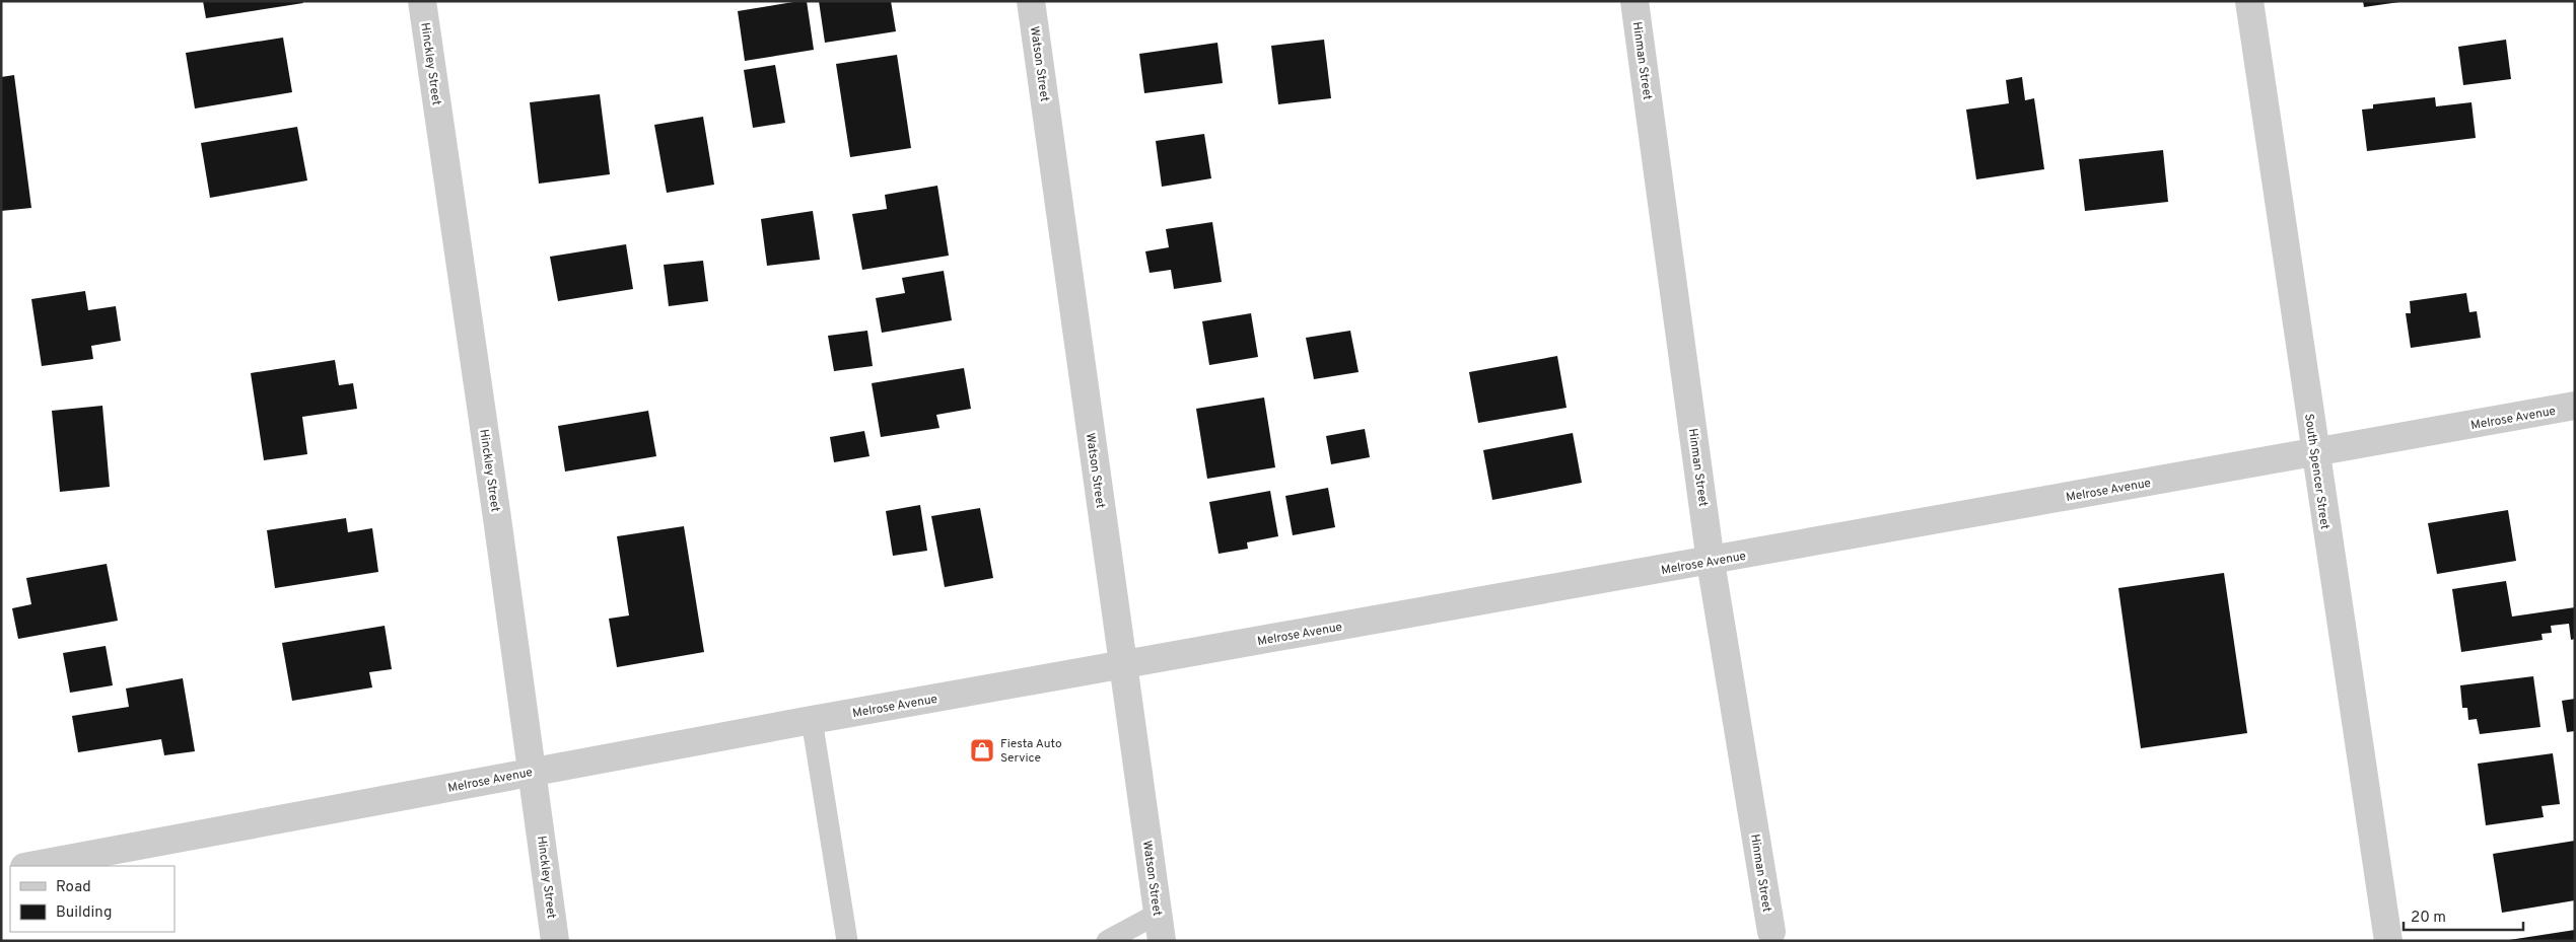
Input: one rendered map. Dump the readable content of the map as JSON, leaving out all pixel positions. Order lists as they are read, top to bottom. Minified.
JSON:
{"streets":{"street":["Hinman Street","Hinckley Street","Watson Street","Melrose Avenue","South Spencer Street"]},"crossings":[["Hinman Street","Melrose Avenue"],["Hinckley Street","Melrose Avenue"],["Watson Street","Melrose Avenue"],["Melrose Avenue","South Spencer Street"]],"places":{"shop":["Fiesta Auto Service"]},"legend":["Road","Building"],"scale_bar":"20 m"}
